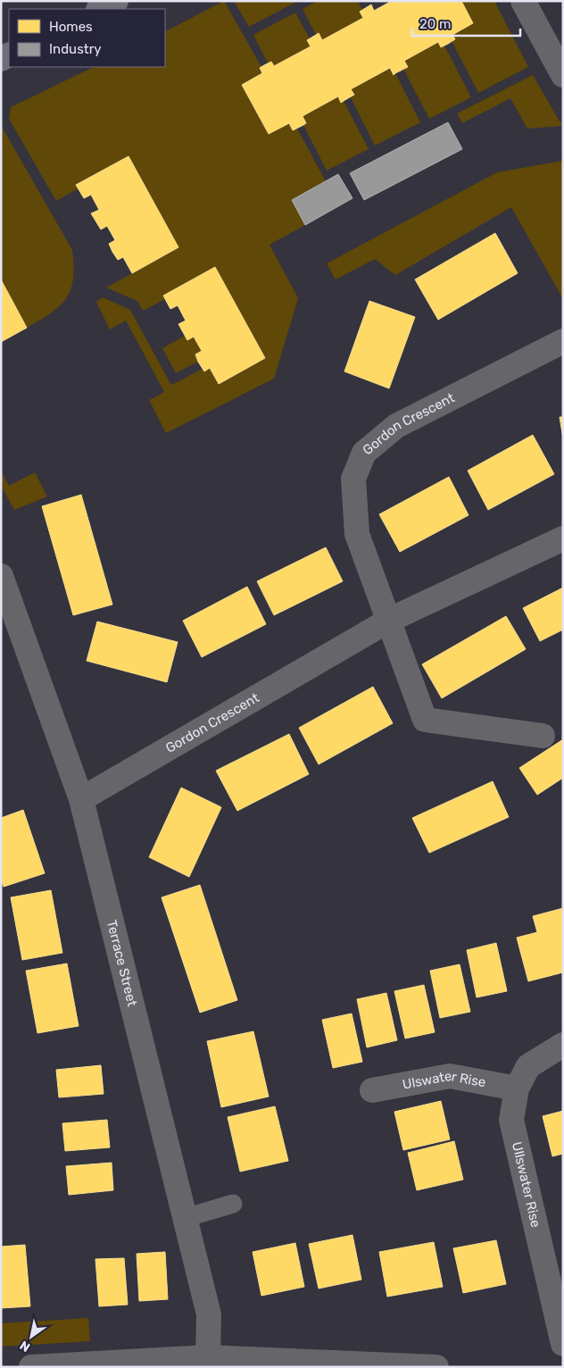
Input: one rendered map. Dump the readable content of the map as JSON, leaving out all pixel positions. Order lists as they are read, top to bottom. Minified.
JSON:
{"streets":{"street":["Gordon Crescent","Terrace Street","Ulswater Rise","Ullswater Rise"]},"crossings":[["Gordon Crescent","Terrace Street"],["Ulswater Rise","Ullswater Rise"]],"legend":["Homes","Industry"],"scale_bar":"20 m","north":"bottom left"}
